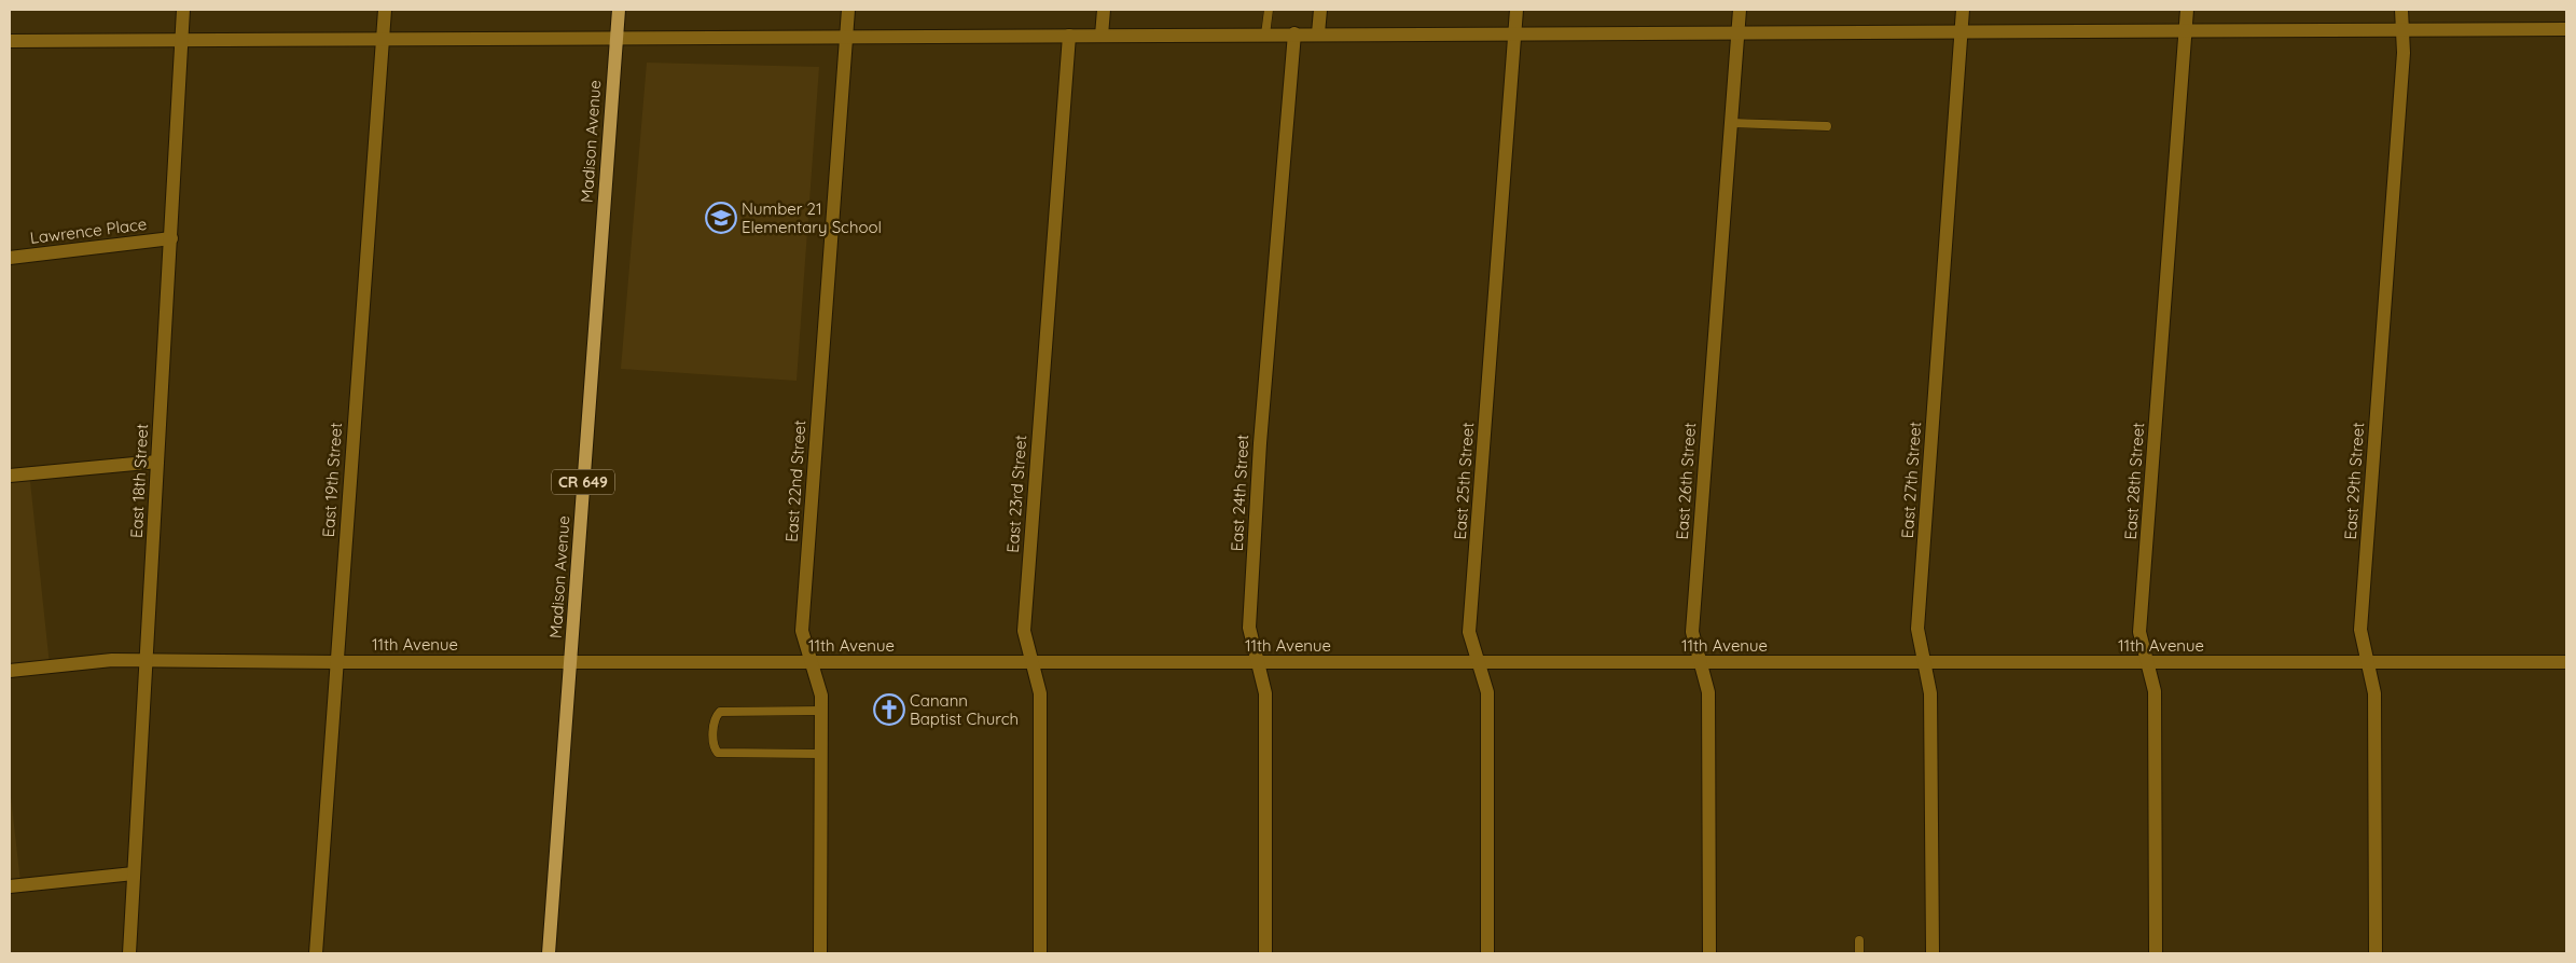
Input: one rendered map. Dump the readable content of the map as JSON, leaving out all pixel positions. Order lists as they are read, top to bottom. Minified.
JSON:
{"streets":{"main road":["Madison Avenue","CR 649"],"street":["Lawrence Place","East 19th Street","East 27th Street","East 18th Street","East 22nd Street","East 25th Street","East 26th Street","East 28th Street","East 29th Street","East 24th Street","East 23rd Street","11th Avenue"]},"crossings":[["Madison Avenue","11th Avenue"],["Lawrence Place","East 18th Street"],["East 19th Street","11th Avenue"],["East 27th Street","11th Avenue"],["East 18th Street","11th Avenue"],["East 22nd Street","11th Avenue"],["East 25th Street","11th Avenue"],["East 26th Street","11th Avenue"],["East 28th Street","11th Avenue"],["East 29th Street","11th Avenue"],["East 24th Street","11th Avenue"],["East 23rd Street","11th Avenue"]],"places":{"school or university":["Number 21 Elementary School"],"church":["Canann Baptist Church"]}}
